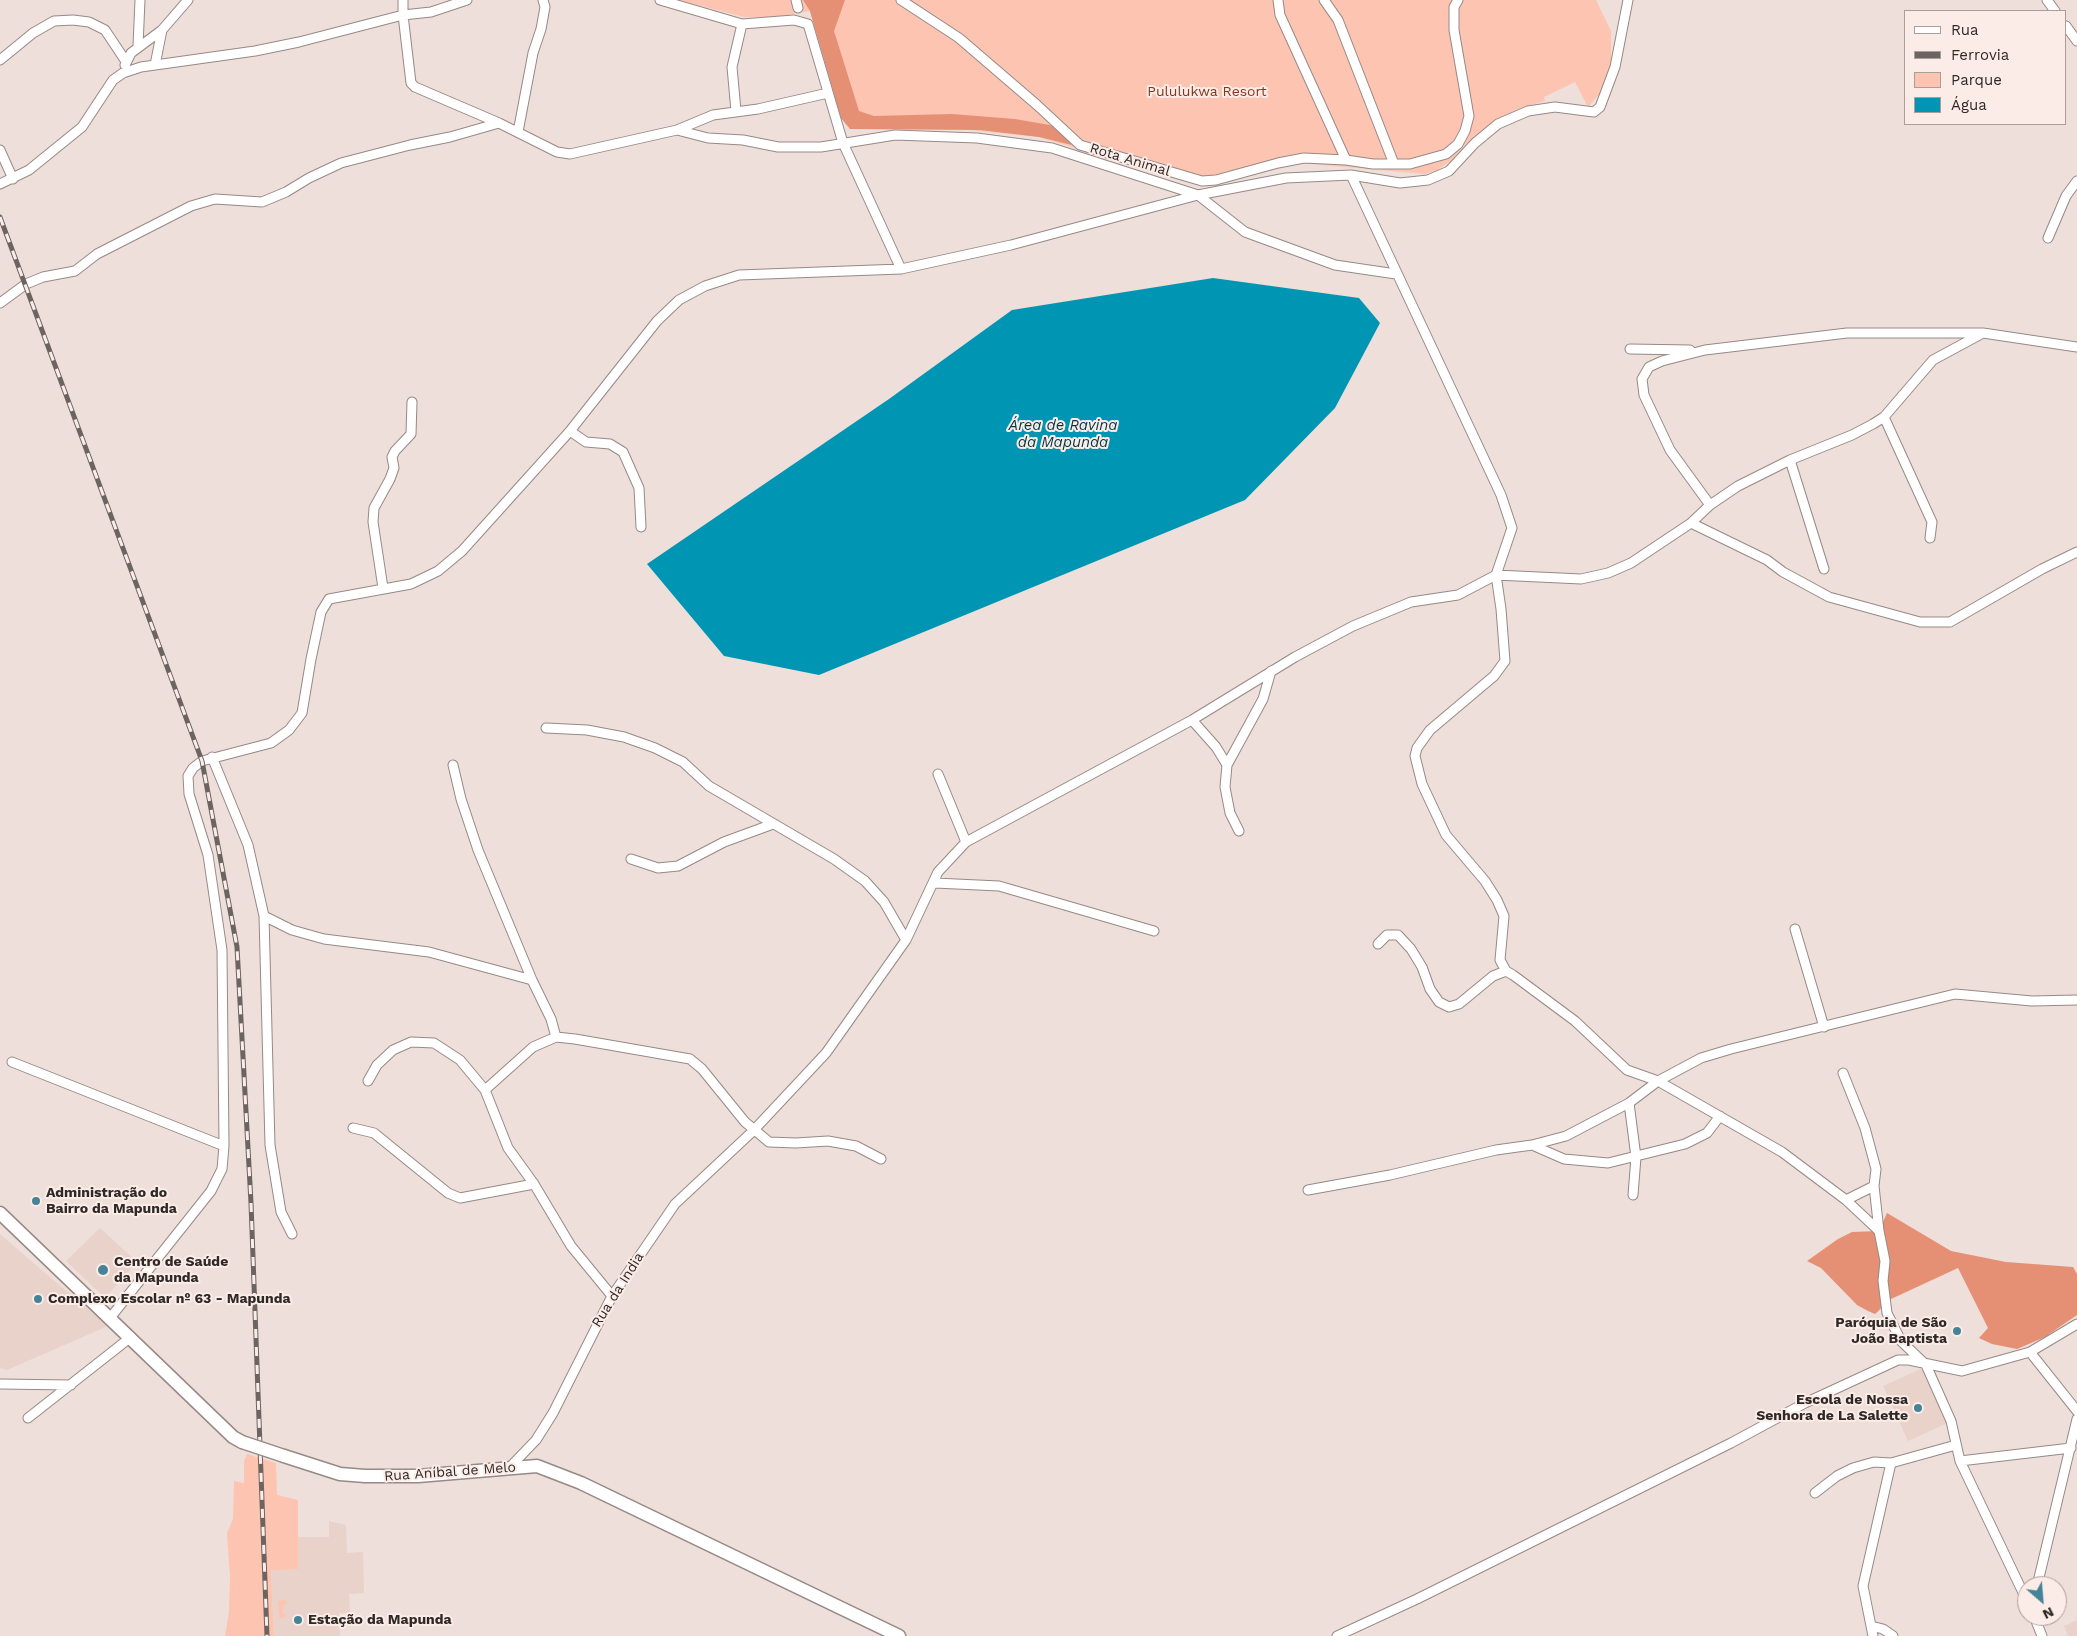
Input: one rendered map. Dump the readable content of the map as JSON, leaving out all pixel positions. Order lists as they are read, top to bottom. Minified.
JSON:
{"streets":{"street":["Rota Animal","Rua da India","Rua Aníbal de Melo"]},"crossings":[["Rua da India","Rua Aníbal de Melo"]],"water":["Área de Ravina da Mapunda"],"parks":["Pululukwa Resort"],"places":["Administração do Bairro da Mapunda","Centro de Saúde da Mapunda","Complexo Escolar nº 63 - Mapunda","Paróquia de São João Baptista","Escola de Nossa Senhora de La Salette","Estação da Mapunda"],"legend":["Rua","Ferrovia","Parque","Água"],"north":"bottom right"}
